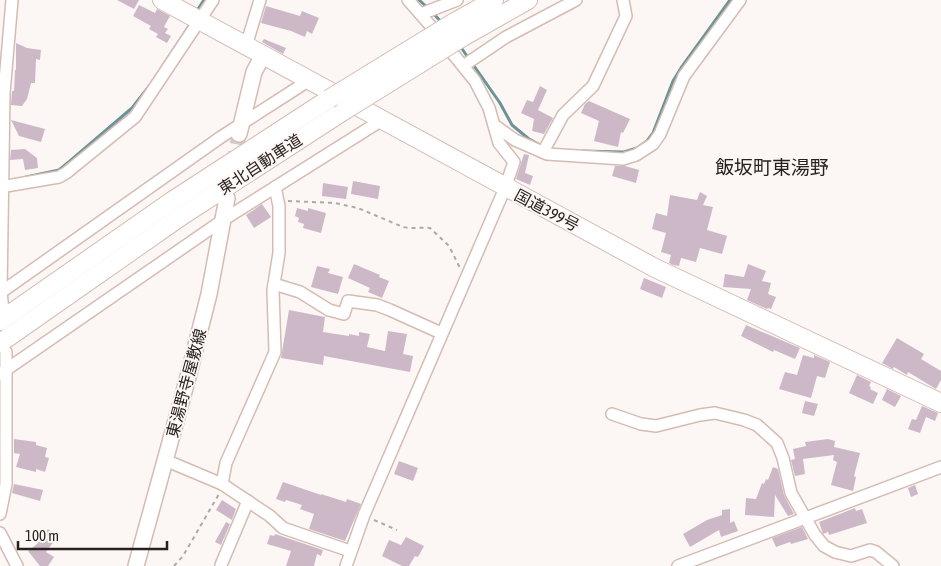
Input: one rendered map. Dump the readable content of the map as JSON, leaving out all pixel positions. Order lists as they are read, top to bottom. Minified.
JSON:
{"streets":{"highway":["東北自動車道","国道399号"],"main road":["東湯野寺屋敷線"]},"districts":["飯坂町東湯野"],"scale_bar":"100 m"}
